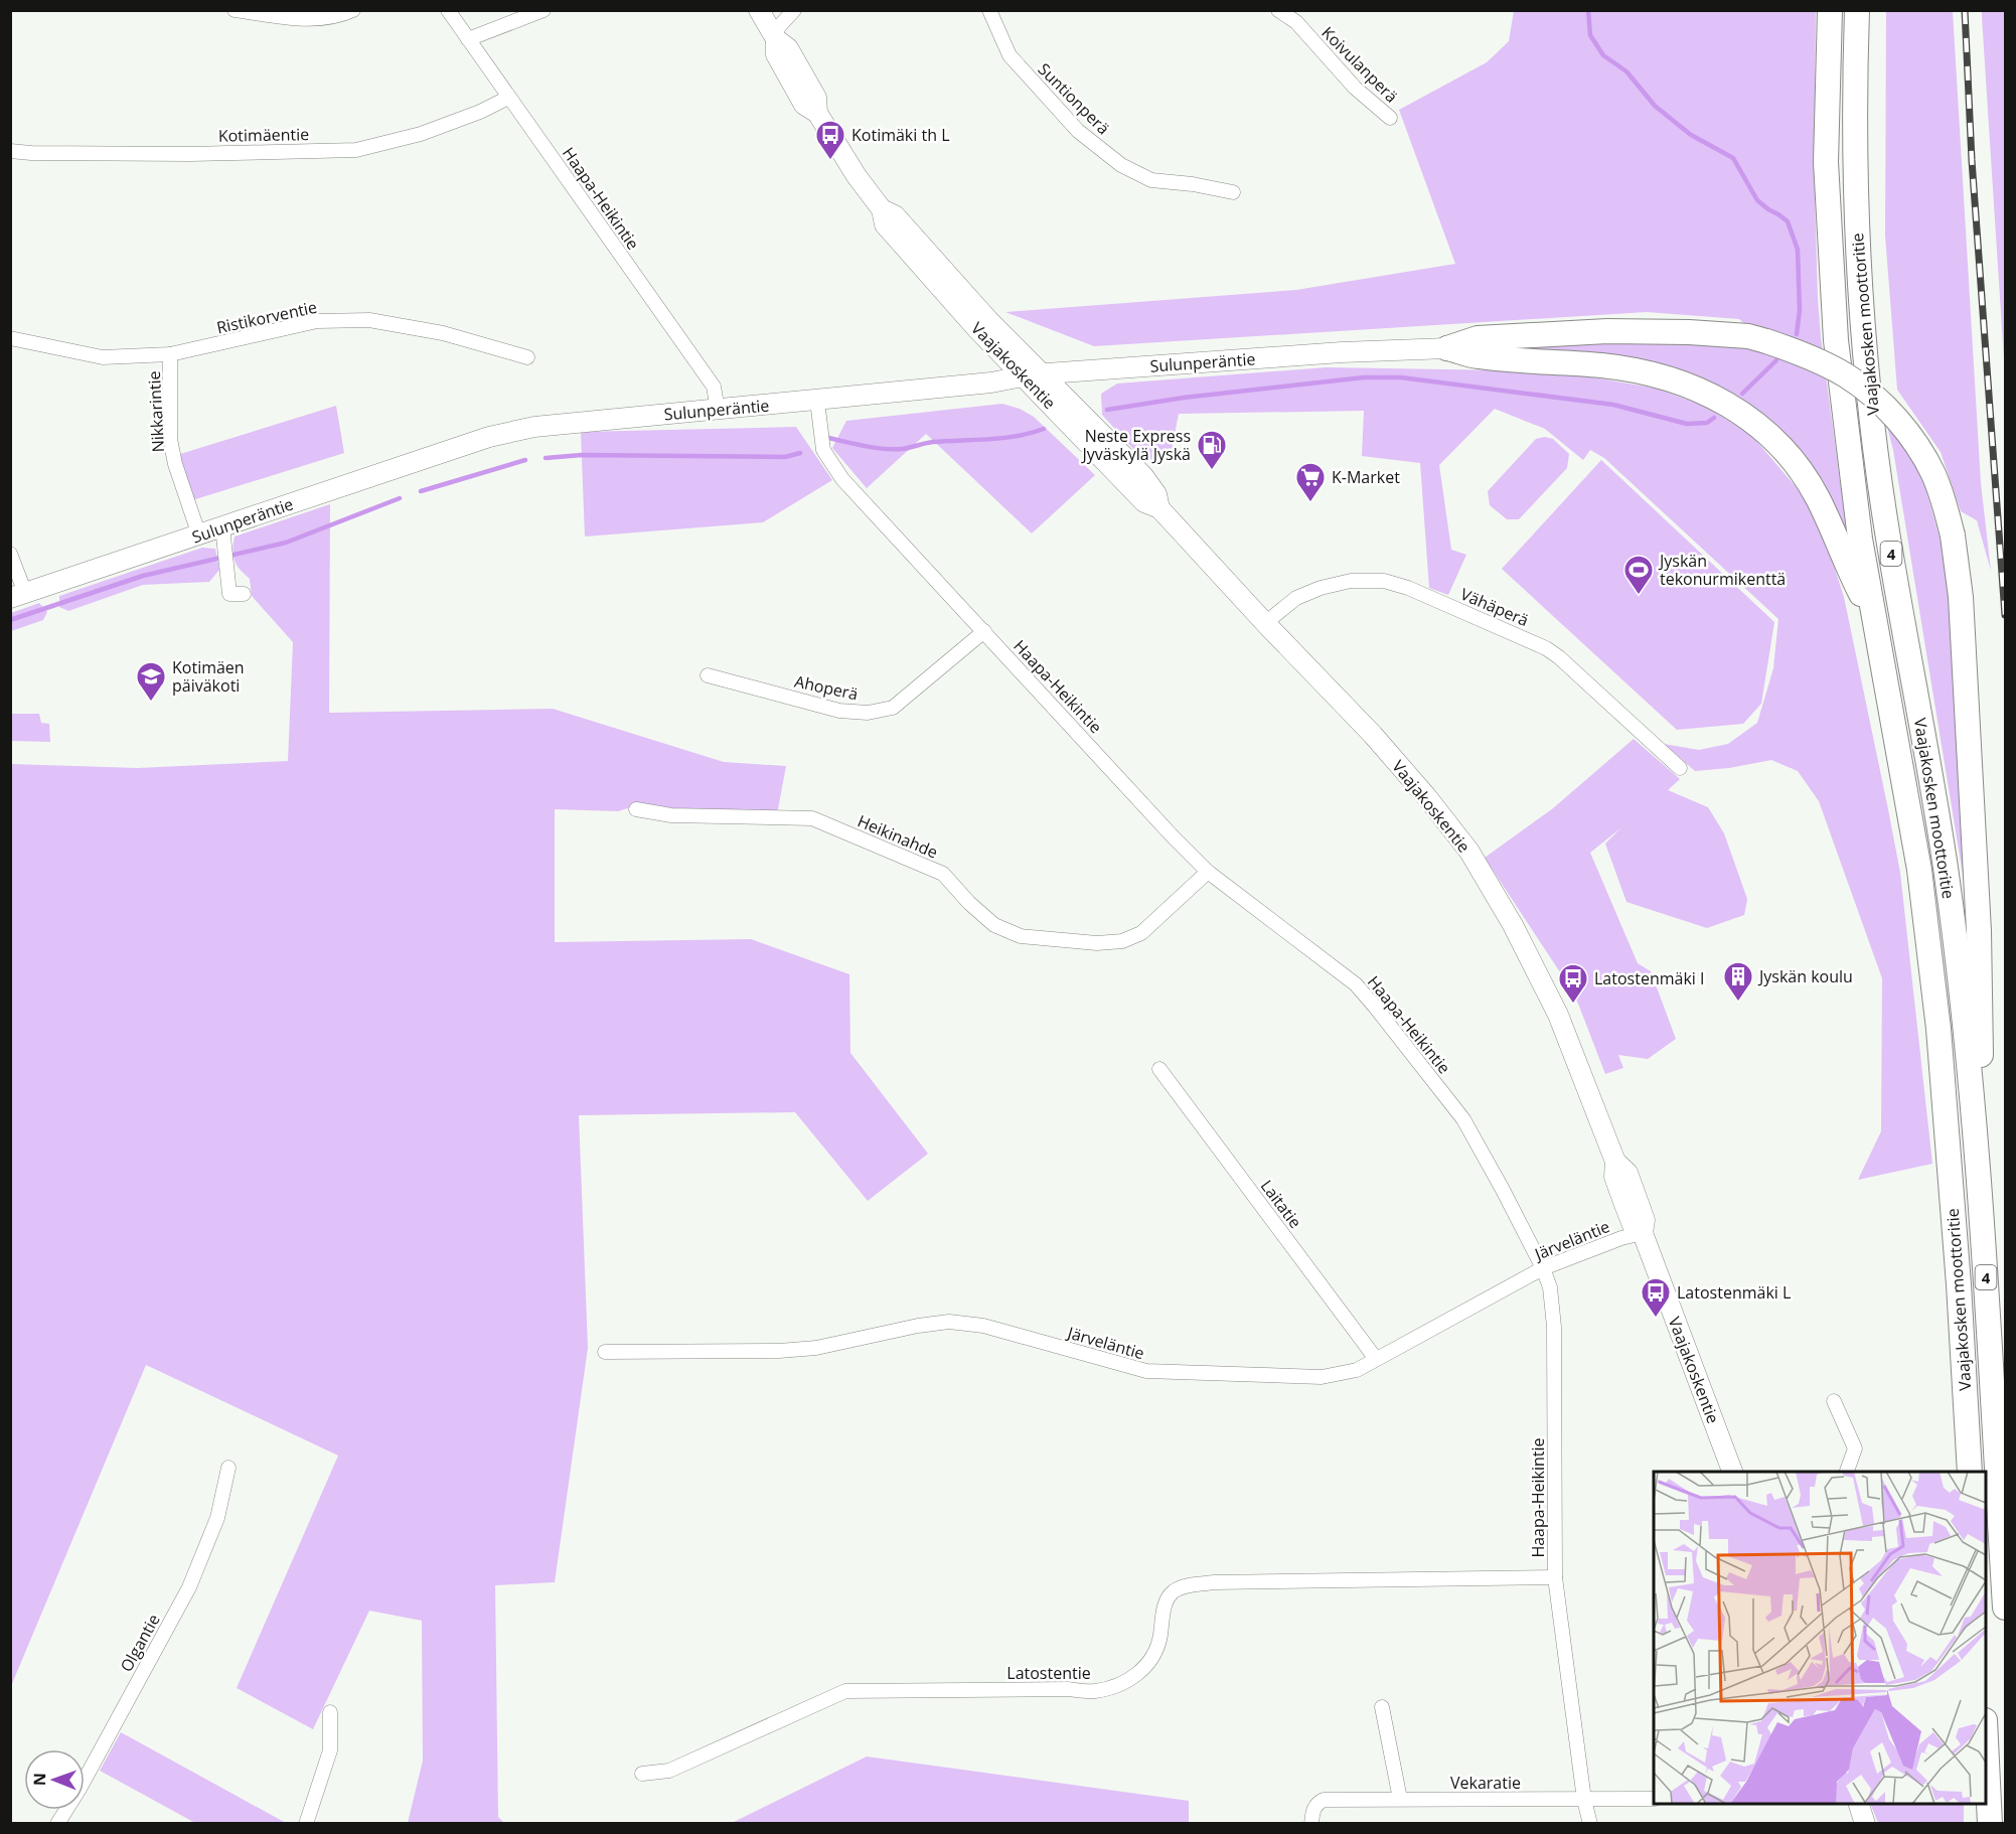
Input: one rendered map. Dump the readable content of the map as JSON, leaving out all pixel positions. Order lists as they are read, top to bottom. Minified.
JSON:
{"streets":{"highway":["Vaajakosken moottoritie","4"],"main road":["Sulunperäntie","Vaajakoskentie"],"street":["Koivulanperä","Suntionperä","Kotimäentie","Haapa-Heikintie","Ristikorventie","Nikkarintie","Vähäperä","Ahoperä","Heikinahde","Laitatie","Järveläntie","Olgantie","Latostentie","Vekaratie"]},"crossings":[["Kotimäentie","Haapa-Heikintie"],["Haapa-Heikintie","Sulunperäntie"],["Haapa-Heikintie","Ahoperä"],["Haapa-Heikintie","Heikinahde"],["Haapa-Heikintie","Järveläntie"],["Haapa-Heikintie","Latostentie"],["Haapa-Heikintie","Vekaratie"],["Ristikorventie","Nikkarintie"],["Sulunperäntie","Vaajakoskentie"],["Sulunperäntie","Nikkarintie"],["Vaajakoskentie","Vähäperä"],["Vaajakoskentie","Järveläntie"],["Laitatie","Järveläntie"]],"places":{"bus stop":["Kotimäki th L","Latostenmäki I","Latostenmäki L"],"fuel station":["Neste Express Jyväskylä Jyskä"],"supermarket":["K-Market"],"sports":["Jyskän tekonurmikenttä"],"school or university":["Kotimäen päiväkoti"],"building":["Jyskän koulu"]},"north":"left"}
